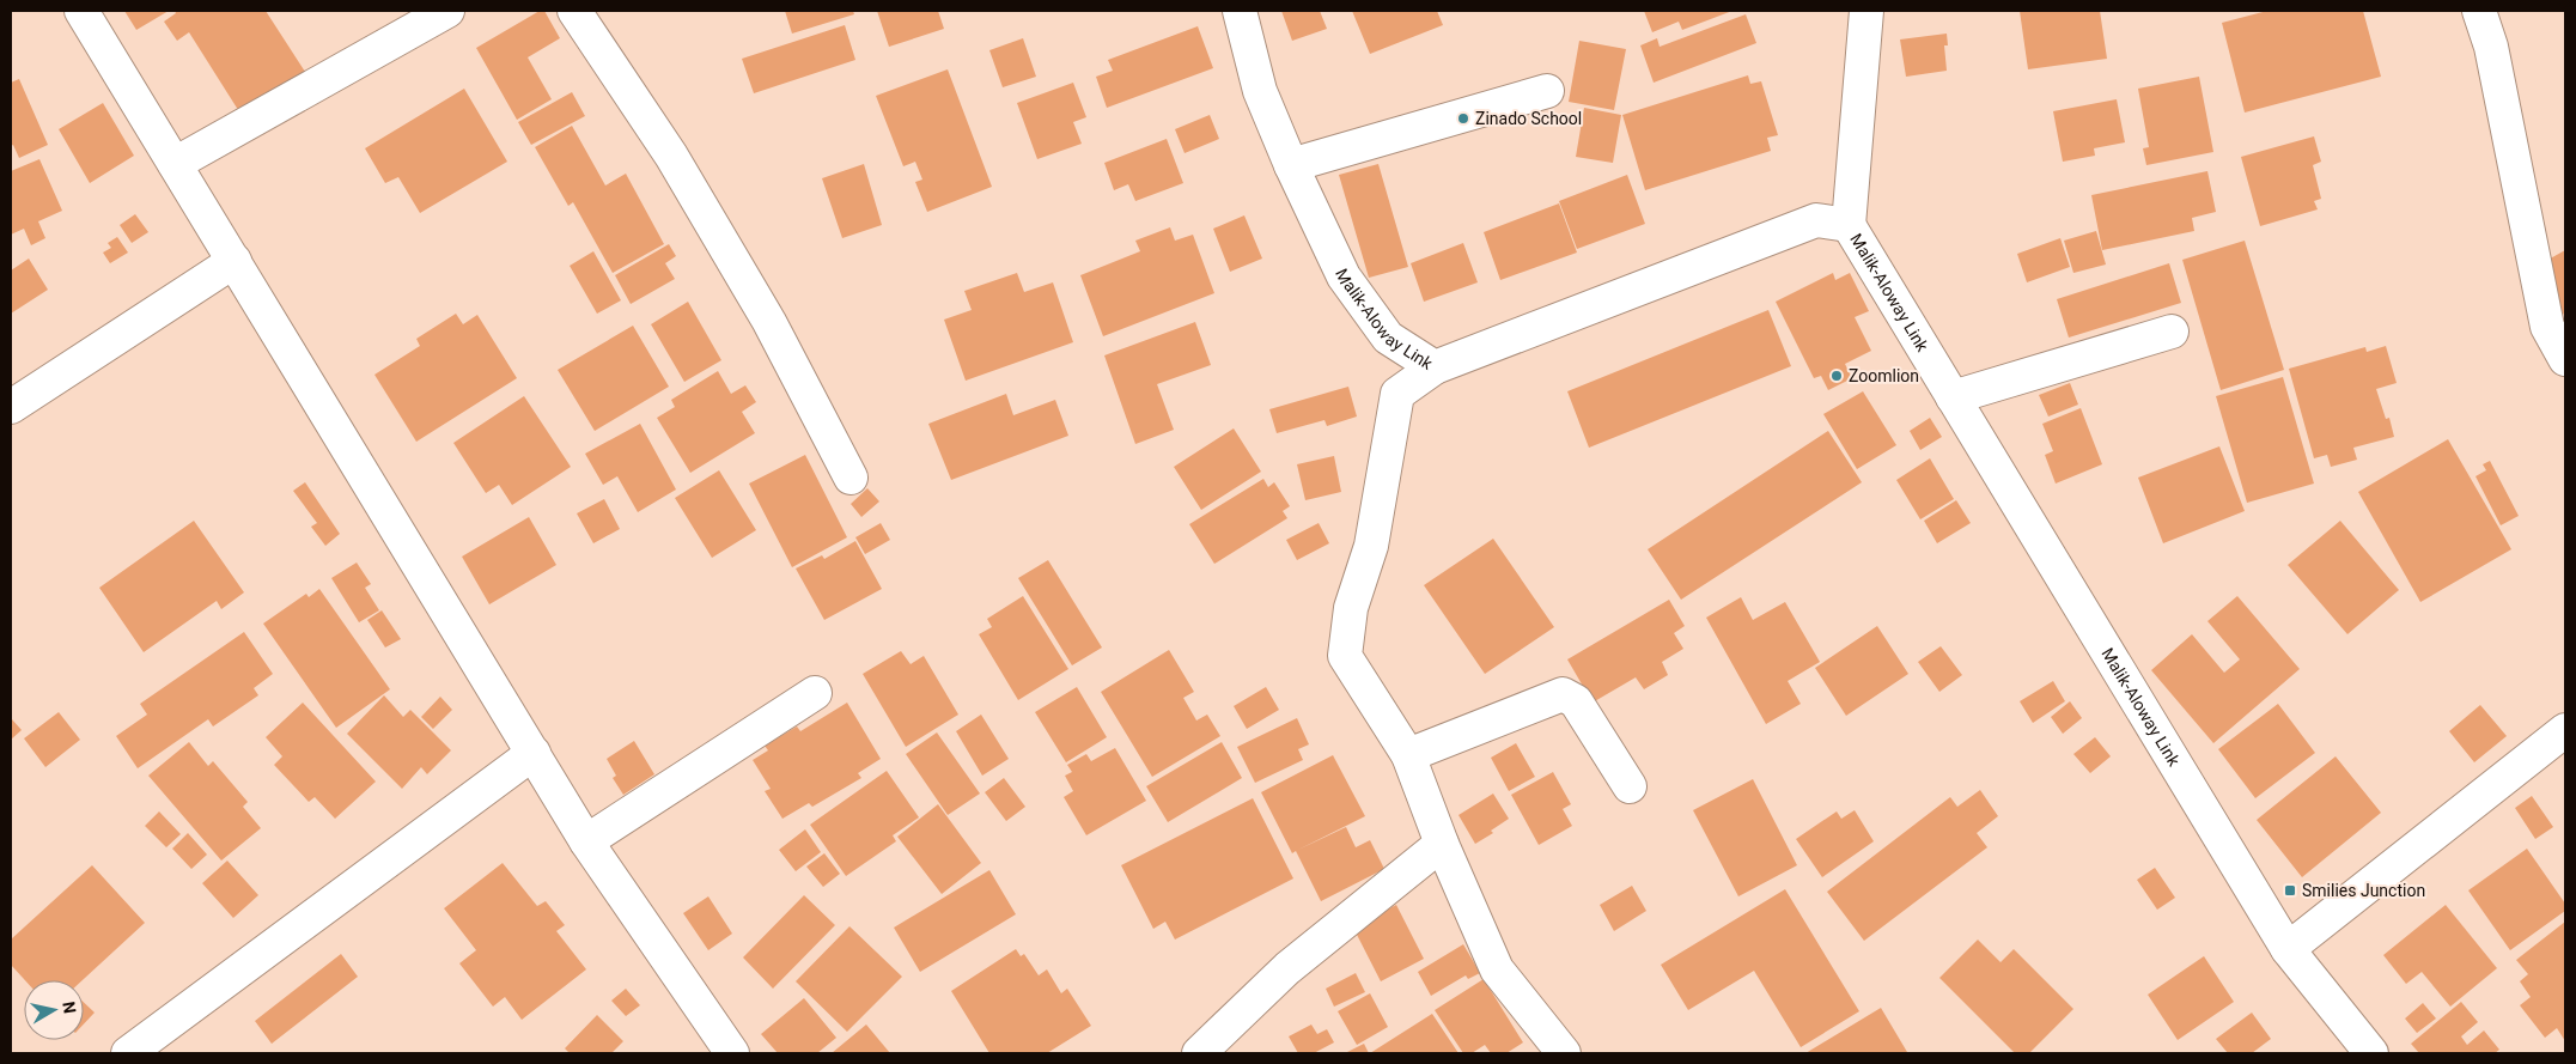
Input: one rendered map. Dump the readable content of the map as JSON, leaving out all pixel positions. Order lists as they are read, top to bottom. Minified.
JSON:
{"streets":{"street":["Malik-Aloway Link"]},"places":{"other":["Zinado School","Zoomlion"],"transit":["Smilies Junction"]},"north":"right"}
